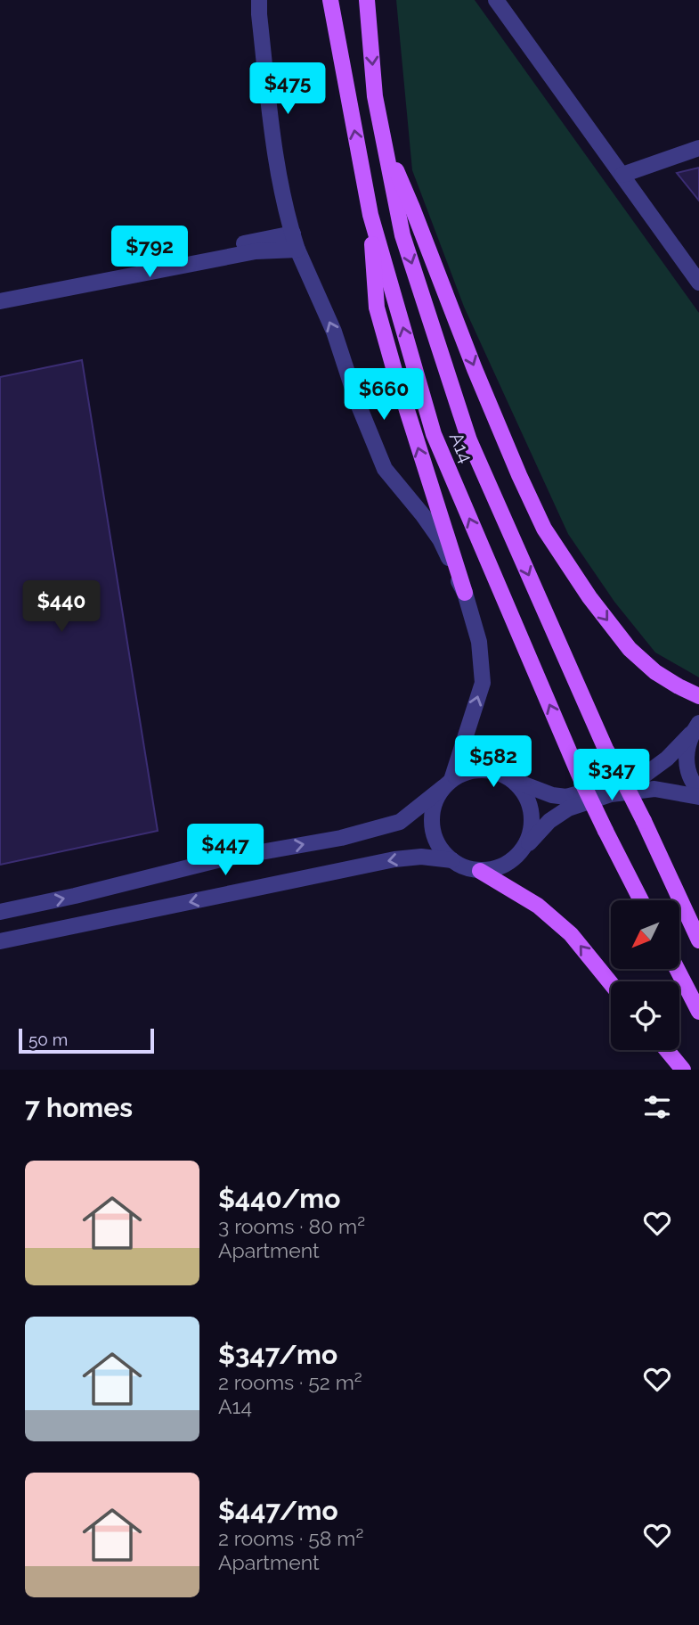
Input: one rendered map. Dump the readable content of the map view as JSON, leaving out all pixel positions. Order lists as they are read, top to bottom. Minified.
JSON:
{"streets":{"main road":["A14"]},"scale_bar":"50 m","north":"bottom left","page":{"price":["$475","$792","$660","$440","$582","$347","$447"],"scale":"50 m","heading":"7 homes","list":[{"name":"$440/mo","note":"3 rooms · 80 m² · Apartment"},{"name":"$347/mo","note":"2 rooms · 52 m² · A14"},{"name":"$447/mo","note":"2 rooms · 58 m² · Apartment"}]}}
